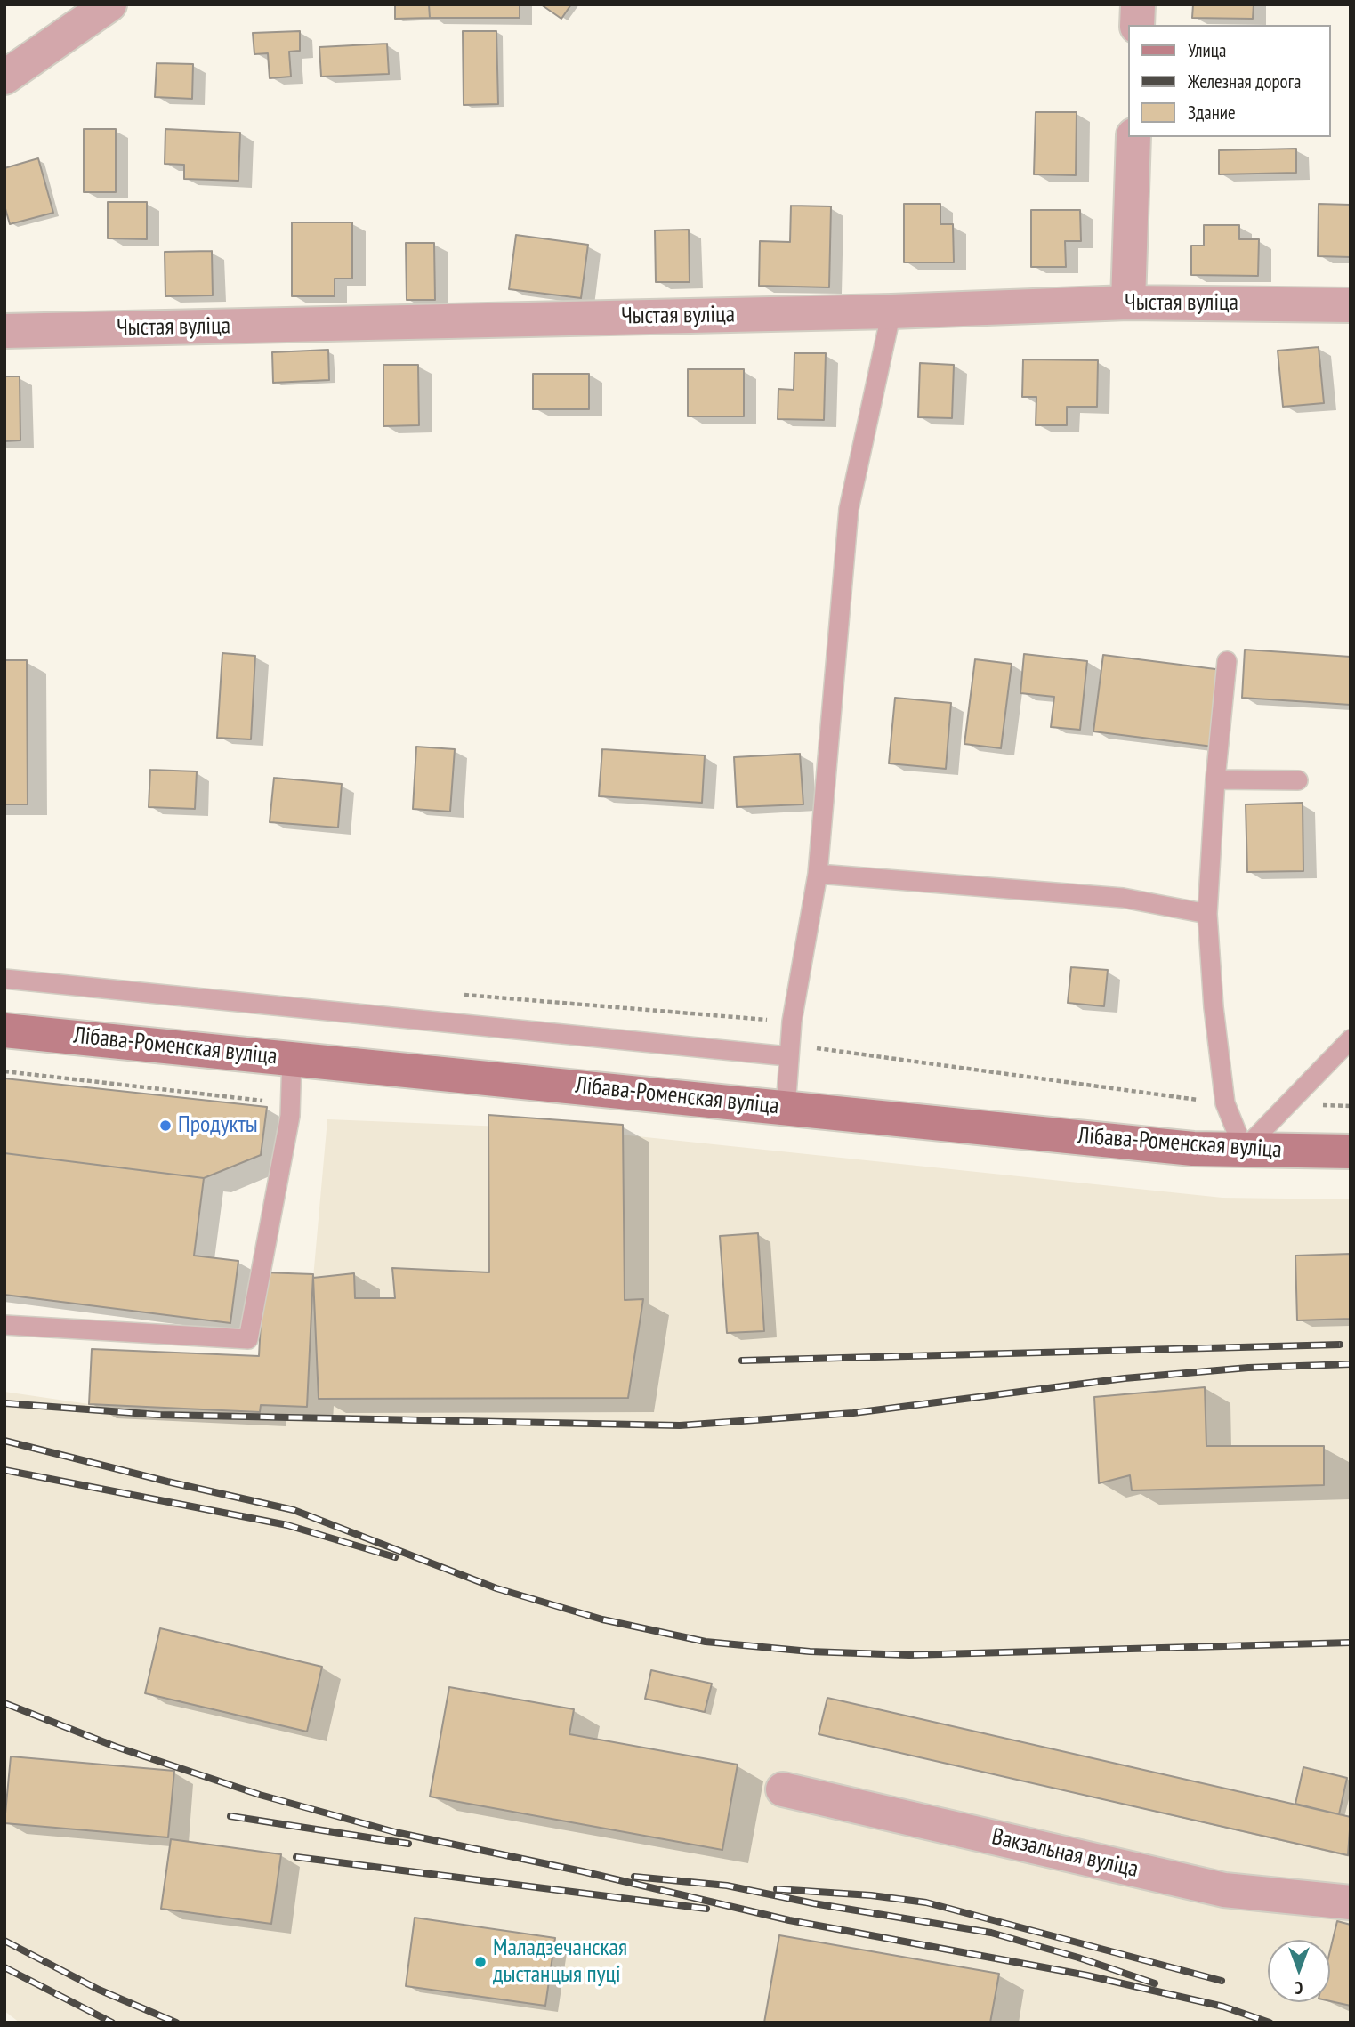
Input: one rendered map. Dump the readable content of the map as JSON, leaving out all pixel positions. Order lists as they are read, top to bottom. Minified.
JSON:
{"streets":{"main road":["Лібава-Роменская вуліца"],"street":["Чыстая вуліца","Вакзальная вуліца"]},"places":["Продукты","Маладзечанская дыстанцыя пуці"],"legend":["Улица","Железная дорога","Здание"],"north":"bottom"}
